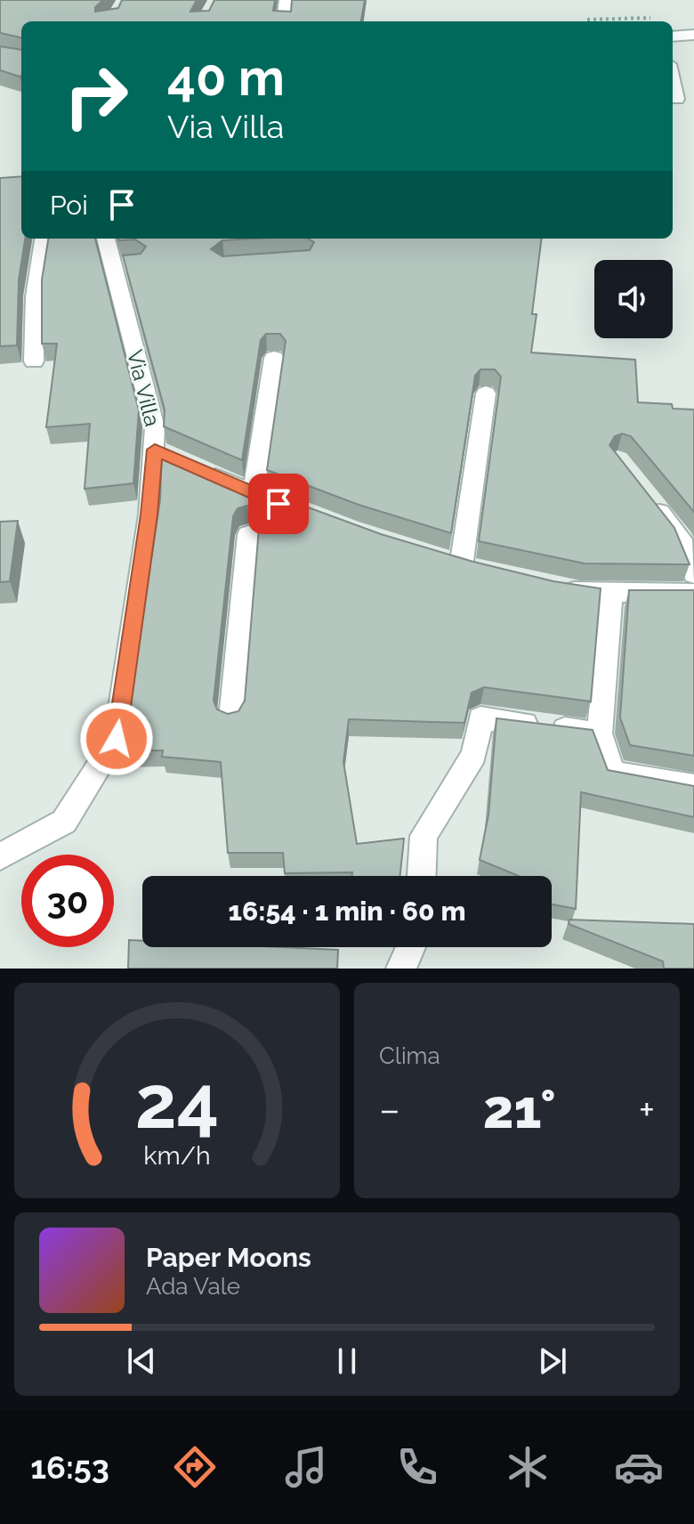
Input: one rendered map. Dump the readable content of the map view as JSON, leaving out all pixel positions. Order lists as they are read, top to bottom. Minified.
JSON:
{"streets":{"street":["Via Villa"]},"page":{"turn":["40 m","Via Villa"],"then":"Poi","limit":"30","trip":"16:54 · 1 min · 60 m","tile":"Clima","heat":["−","21°","+"],"song":["Paper Moons","Ada Vale"],"tabs":"16:53","gauge":["24","km/h"]}}
